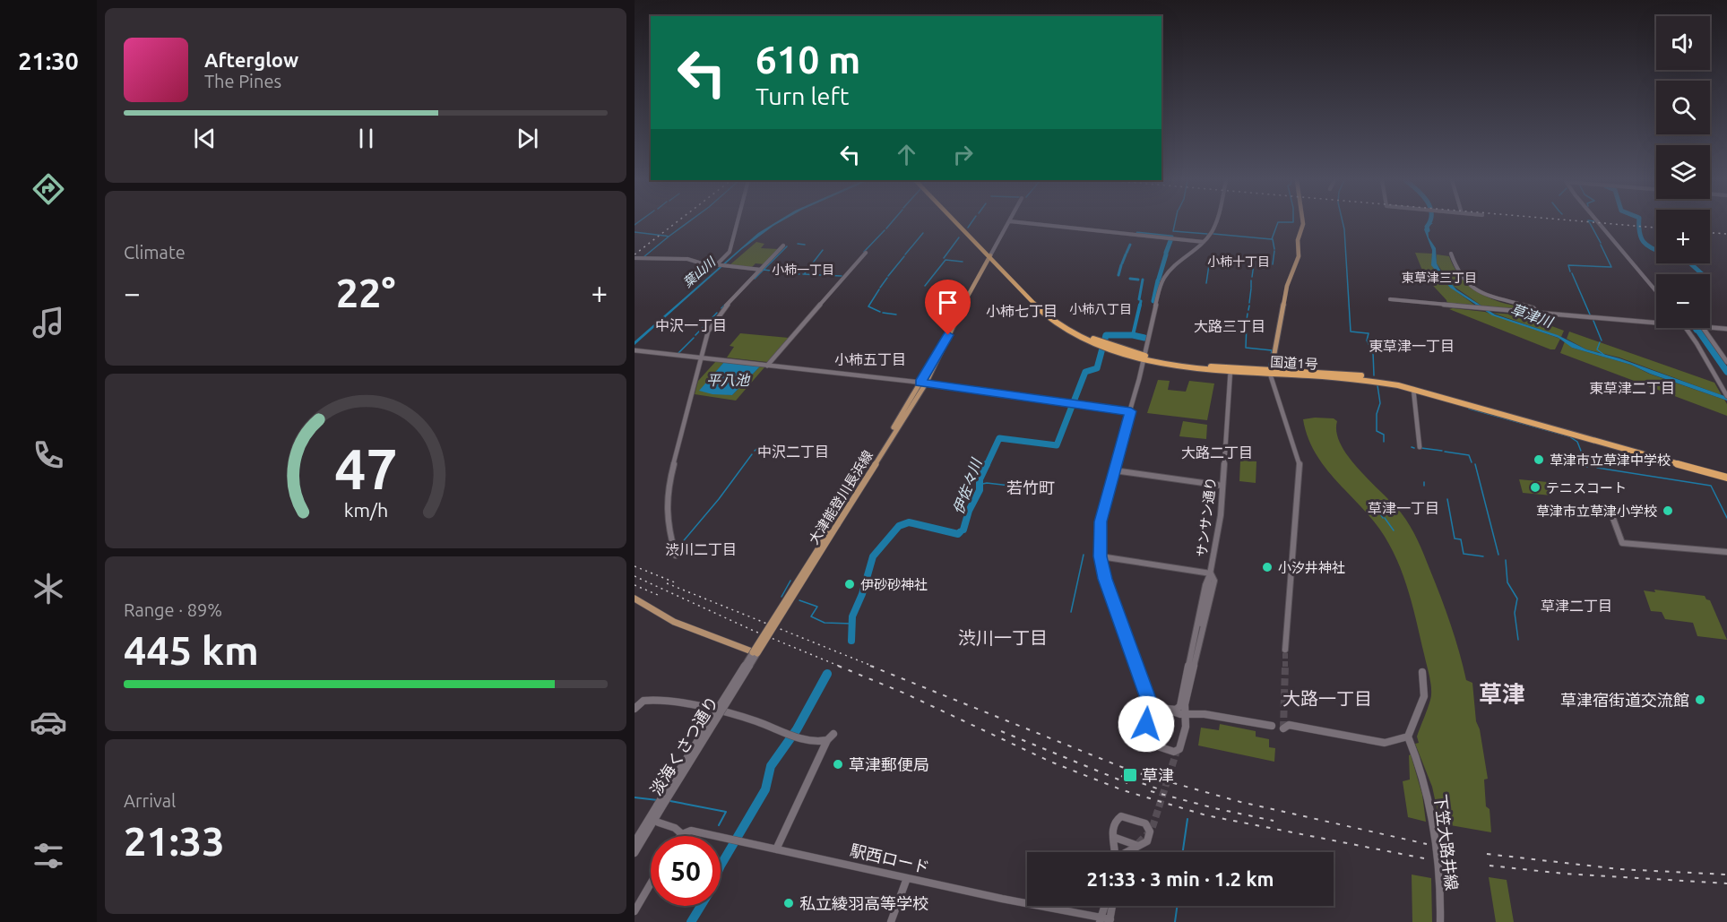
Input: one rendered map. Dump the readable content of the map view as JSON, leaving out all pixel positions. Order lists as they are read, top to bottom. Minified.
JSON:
{"streets":{"highway":["国道1号"],"main road":["大津能登川長浜線"],"street":["サンサン通り","淡海くさつ通り","下笠大路井線","駅西ロード"]},"crossings":[["国道1号","大津能登川長浜線"],["国道1号","サンサン通り"],["大津能登川長浜線","淡海くさつ通り"]],"districts":["小柿十丁目","小柿一丁目","東草津三丁目","小柿八丁目","小柿七丁目","中沢一丁目","大路三丁目","東草津一丁目","小柿五丁目","東草津二丁目","中沢二丁目","大路二丁目","若竹町","草津一丁目","渋川二丁目","草津二丁目","渋川一丁目","草津","大路一丁目"],"water":["葉山川","草津川","平八池","伊佐々川"],"places":{"other":["草津市立草津中学校","テニスコート","草津市立草津小学校","小汐井神社","伊砂砂神社","草津宿街道交流館","草津郵便局","私立綾羽高等学校"],"transit":["草津"]},"page":{"tabs":"21:30","map_buttons":["+","−"],"turn":["610 m","Turn left"],"song":["Afterglow","The Pines"],"tile":["Climate",["Range · 89%","445 km"],["Arrival","21:33"]],"heat":["−","22°","+"],"limit":"50","trip":"21:33 · 3 min · 1.2 km","gauge":["47","km/h"]}}
